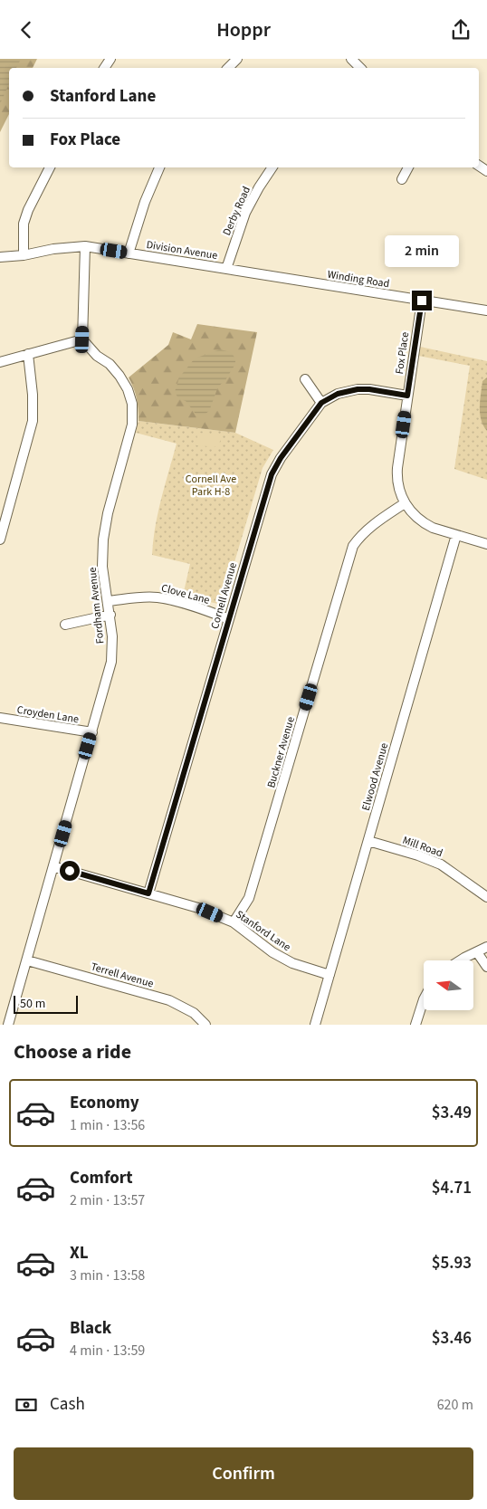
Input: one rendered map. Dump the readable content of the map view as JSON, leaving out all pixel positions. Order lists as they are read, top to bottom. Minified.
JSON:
{"streets":{"street":["Derby Road","Division Avenue","Winding Road","Fox Place","Clove Lane","Cornell Avenue","Fordham Avenue","Croyden Lane","Buckner Avenue","Elwood Avenue","Mill Road","Stanford Lane","Terrell Avenue"]},"crossings":[["Derby Road","Division Avenue"],["Derby Road","Winding Road"],["Division Avenue","Winding Road"],["Winding Road","Fox Place"],["Fox Place","Cornell Avenue"],["Fox Place","Buckner Avenue"],["Fox Place","Elwood Avenue"],["Clove Lane","Cornell Avenue"],["Clove Lane","Fordham Avenue"],["Cornell Avenue","Stanford Lane"],["Fordham Avenue","Croyden Lane"],["Fordham Avenue","Stanford Lane"],["Fordham Avenue","Terrell Avenue"],["Buckner Avenue","Stanford Lane"],["Elwood Avenue","Mill Road"],["Elwood Avenue","Stanford Lane"]],"parks":["Cornell Ave Park H-8"],"scale_bar":"50 m","north":"left","page":{"header":"Hoppr","banner":["Stanford Lane","Fox Place"],"bubble":"2 min","scale":"50 m","heading":"Choose a ride","list":[{"name":"Economy","note":"1 min · 13:56","value":"$3.49"},{"name":"Comfort","note":"2 min · 13:57","value":"$4.71"},{"name":"XL","note":"3 min · 13:58","value":"$5.93"},{"name":"Black","note":"4 min · 13:59","value":"$3.46"}],"pay":["Cash","620 m"],"buttons":"Confirm"}}
